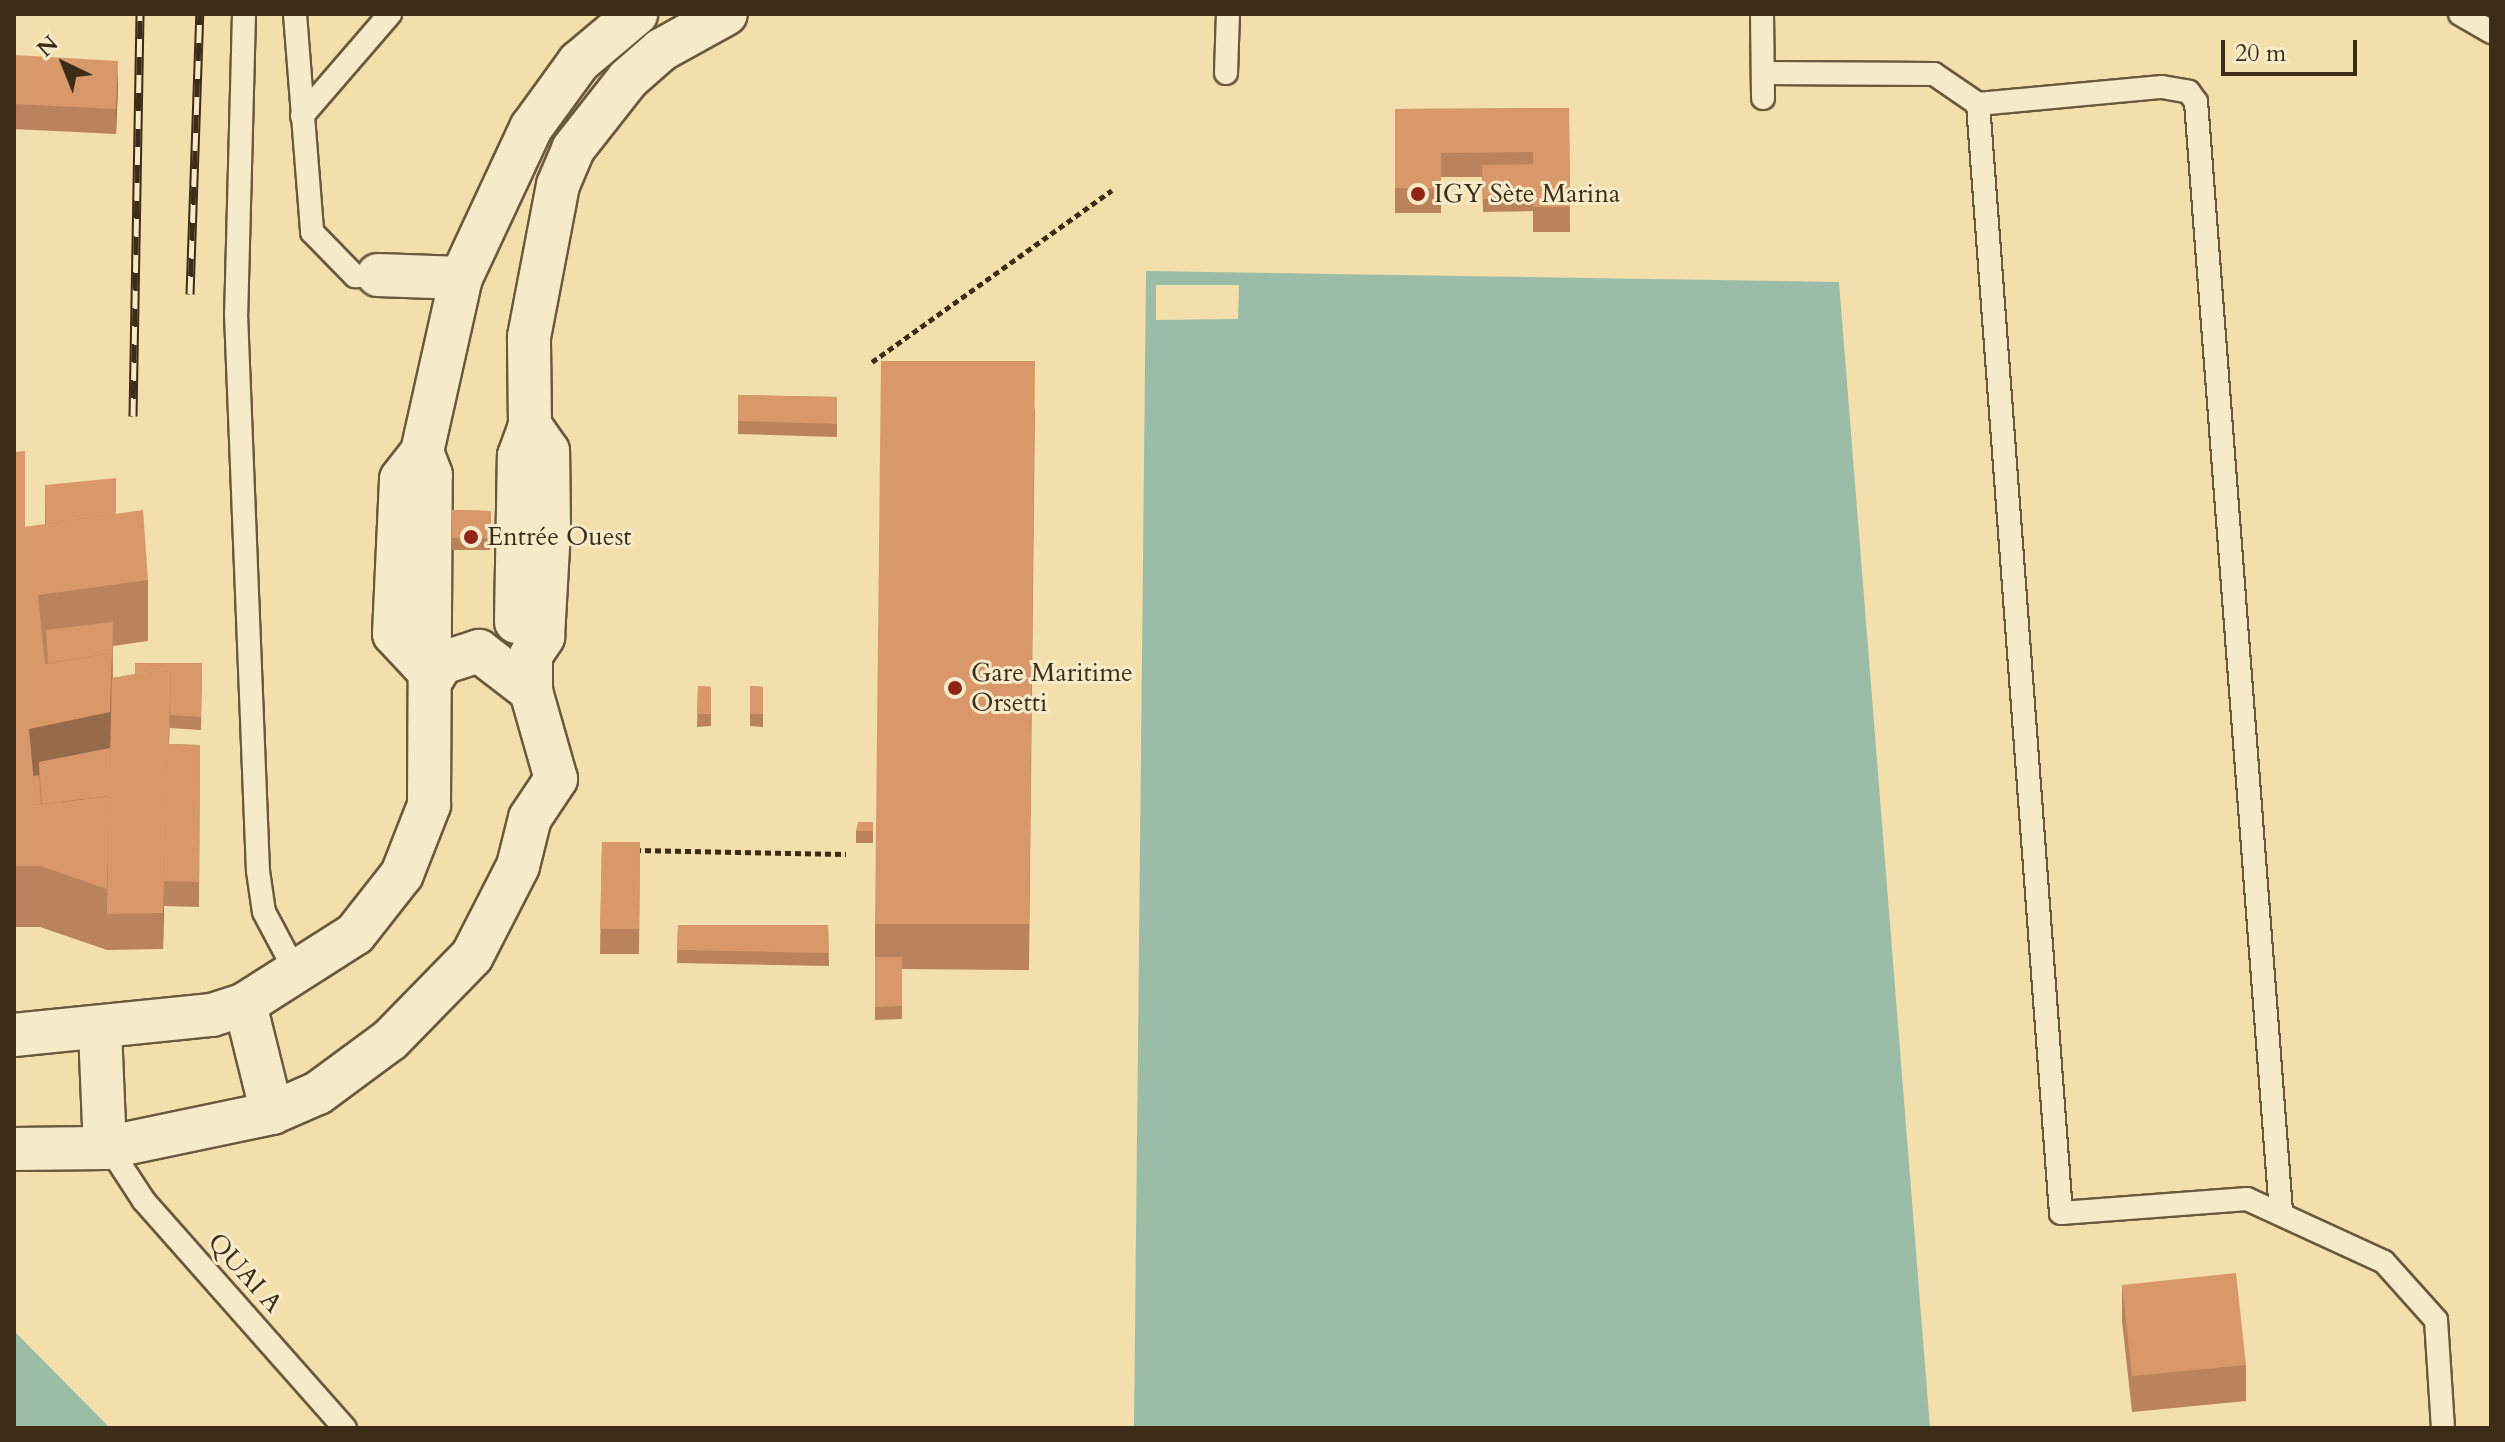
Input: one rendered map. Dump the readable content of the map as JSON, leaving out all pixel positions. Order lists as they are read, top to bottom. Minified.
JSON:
{"streets":{"lane":["QUAI A"]},"places":["IGY Sète Marina","Entrée Ouest","Gare Maritime Orsetti"],"scale_bar":"20 m","north":"top left"}
